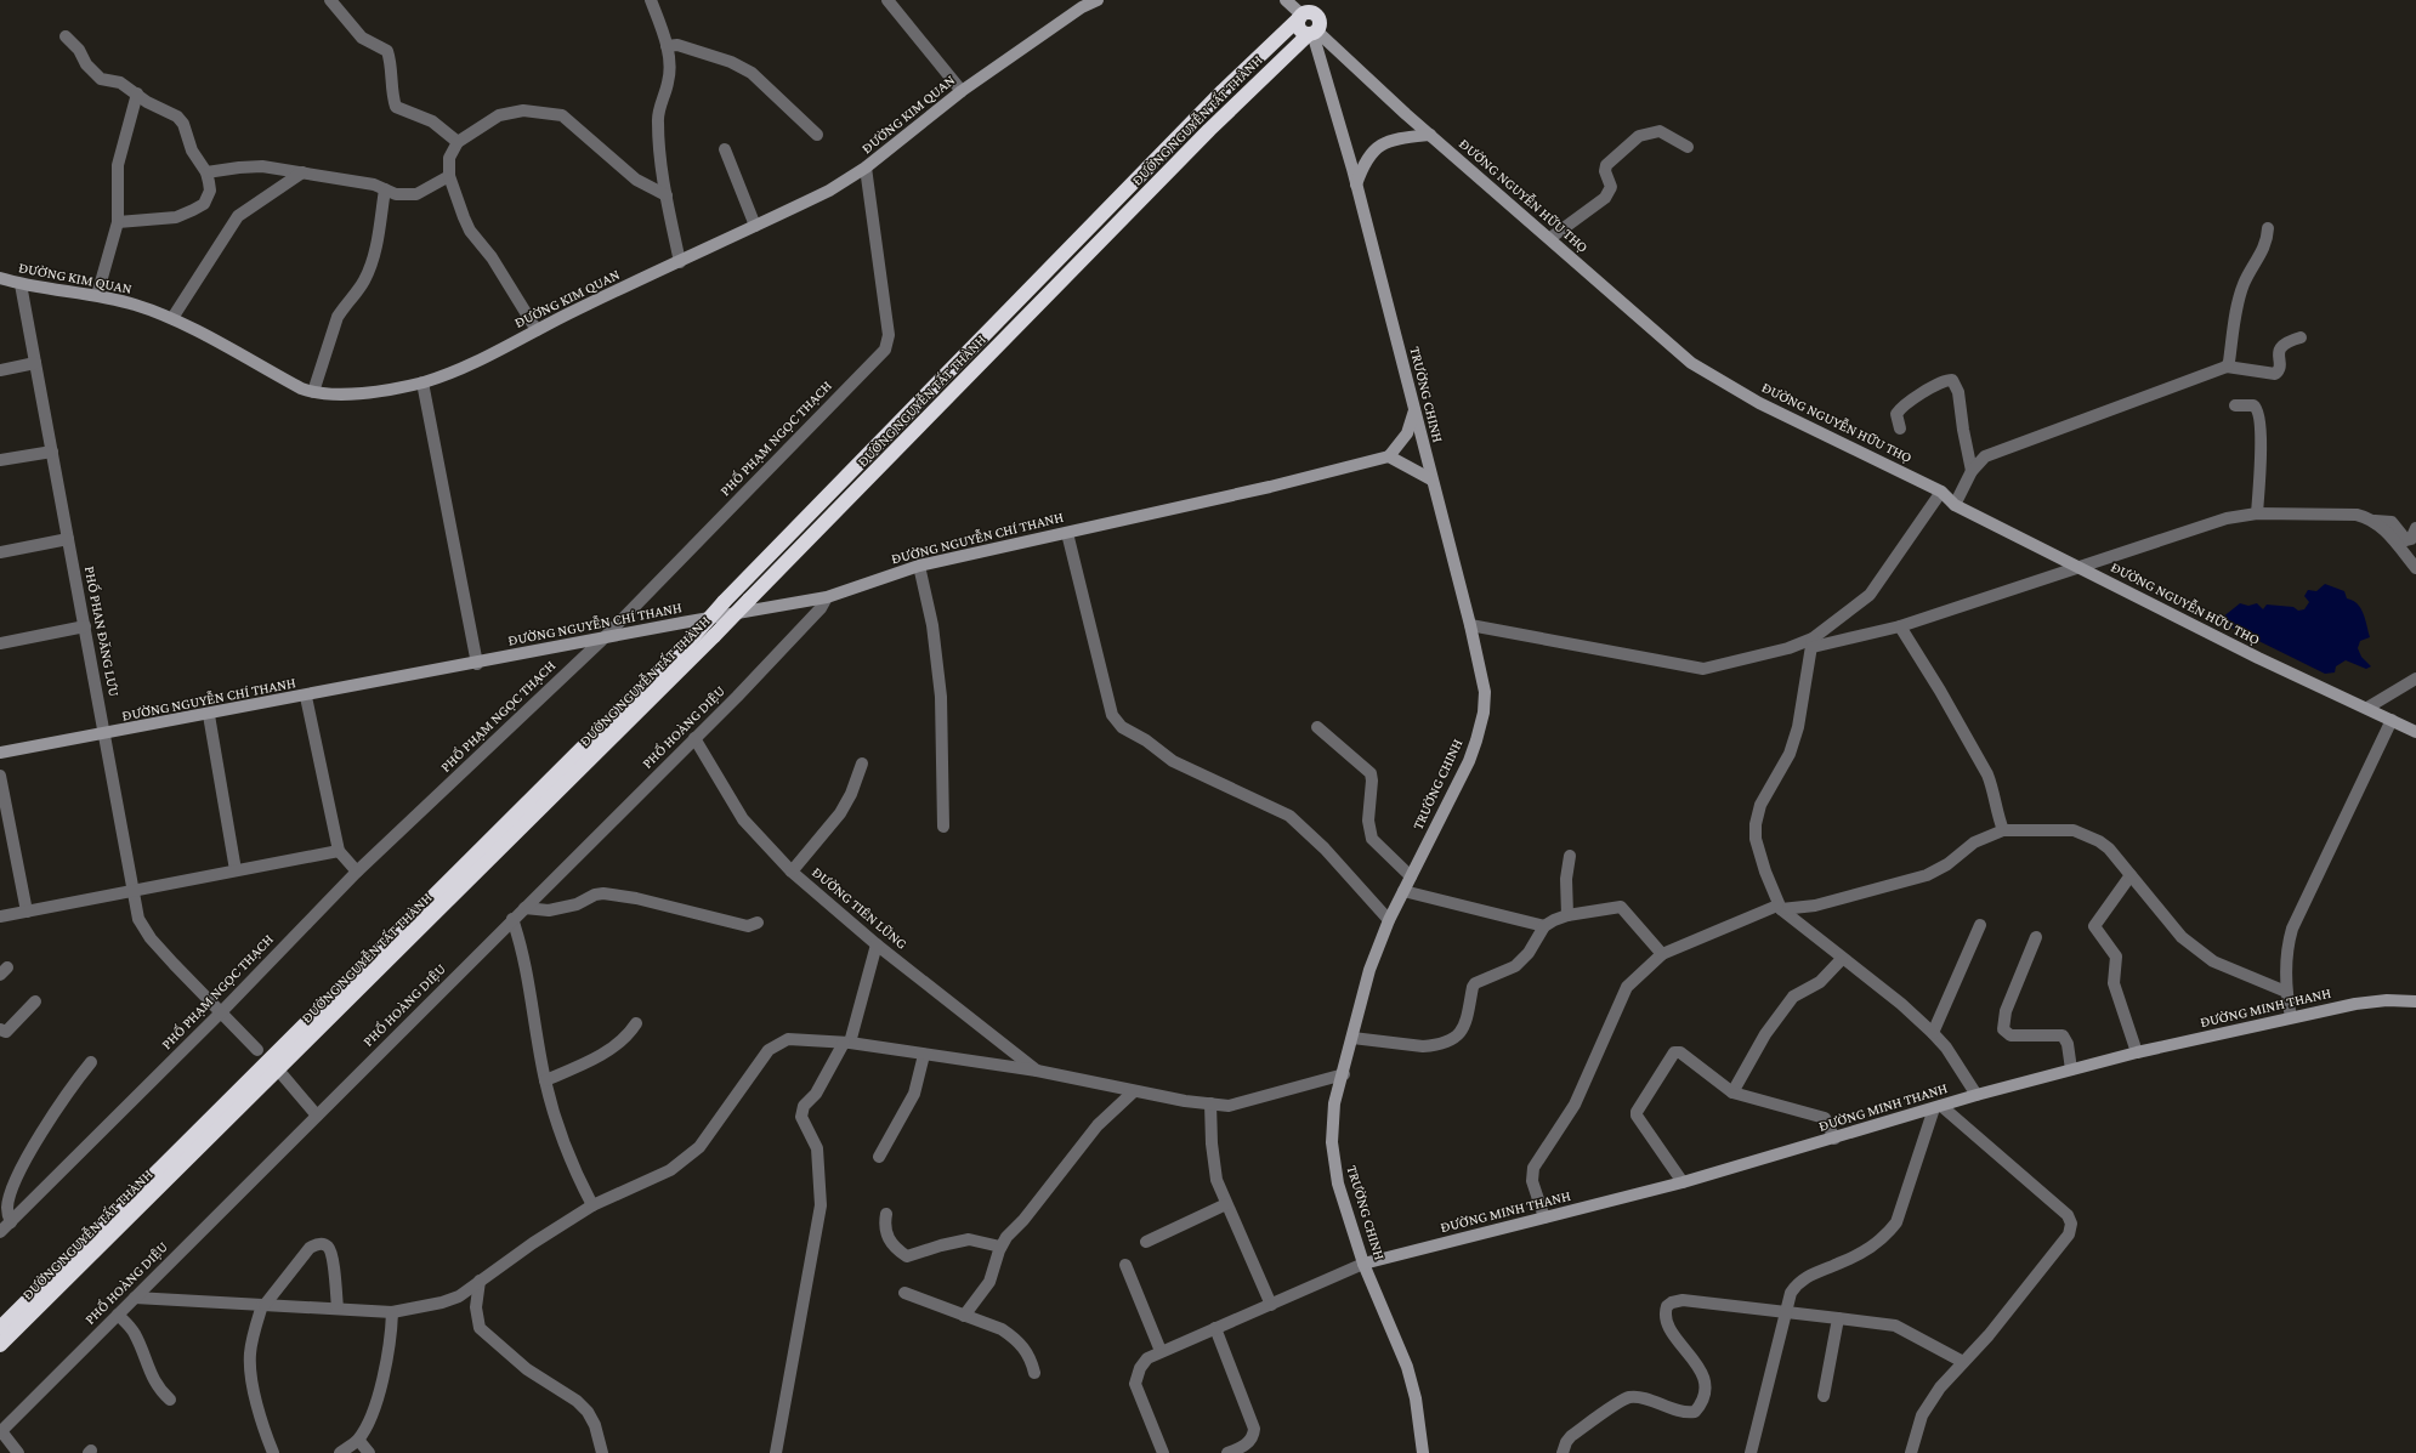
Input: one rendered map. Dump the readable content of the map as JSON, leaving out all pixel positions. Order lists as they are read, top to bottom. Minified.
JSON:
{"streets":{"highway":["ĐƯỜNG NGUYỄN TẤT THÀNH"],"main road":["ĐƯỜNG KIM QUAN","ĐƯỜNG NGUYỄN HỮU THỌ","TRƯỜNG CHINH","ĐƯỜNG NGUYỄN CHÍ THANH","ĐƯỜNG MINH THANH"],"street":["PHỐ PHẠM NGỌC THẠCH","PHỐ PHAN ĐĂNG LƯU","PHỐ HOÀNG DIỆU","ĐƯỜNG TIÊN LŨNG"]},"crossings":[["ĐƯỜNG KIM QUAN","PHỐ PHẠM NGỌC THẠCH"],["ĐƯỜNG KIM QUAN","PHỐ PHAN ĐĂNG LƯU"],["ĐƯỜNG NGUYỄN TẤT THÀNH","ĐƯỜNG NGUYỄN HỮU THỌ"],["ĐƯỜNG NGUYỄN TẤT THÀNH","TRƯỜNG CHINH"],["ĐƯỜNG NGUYỄN HỮU THỌ","TRƯỜNG CHINH"],["TRƯỜNG CHINH","ĐƯỜNG MINH THANH"],["PHỐ PHẠM NGỌC THẠCH","ĐƯỜNG NGUYỄN CHÍ THANH"],["PHỐ PHẠM NGỌC THẠCH","PHỐ PHAN ĐĂNG LƯU"],["ĐƯỜNG NGUYỄN CHÍ THANH","PHỐ PHAN ĐĂNG LƯU"],["ĐƯỜNG NGUYỄN CHÍ THANH","PHỐ HOÀNG DIỆU"],["PHỐ HOÀNG DIỆU","ĐƯỜNG TIÊN LŨNG"]]}
